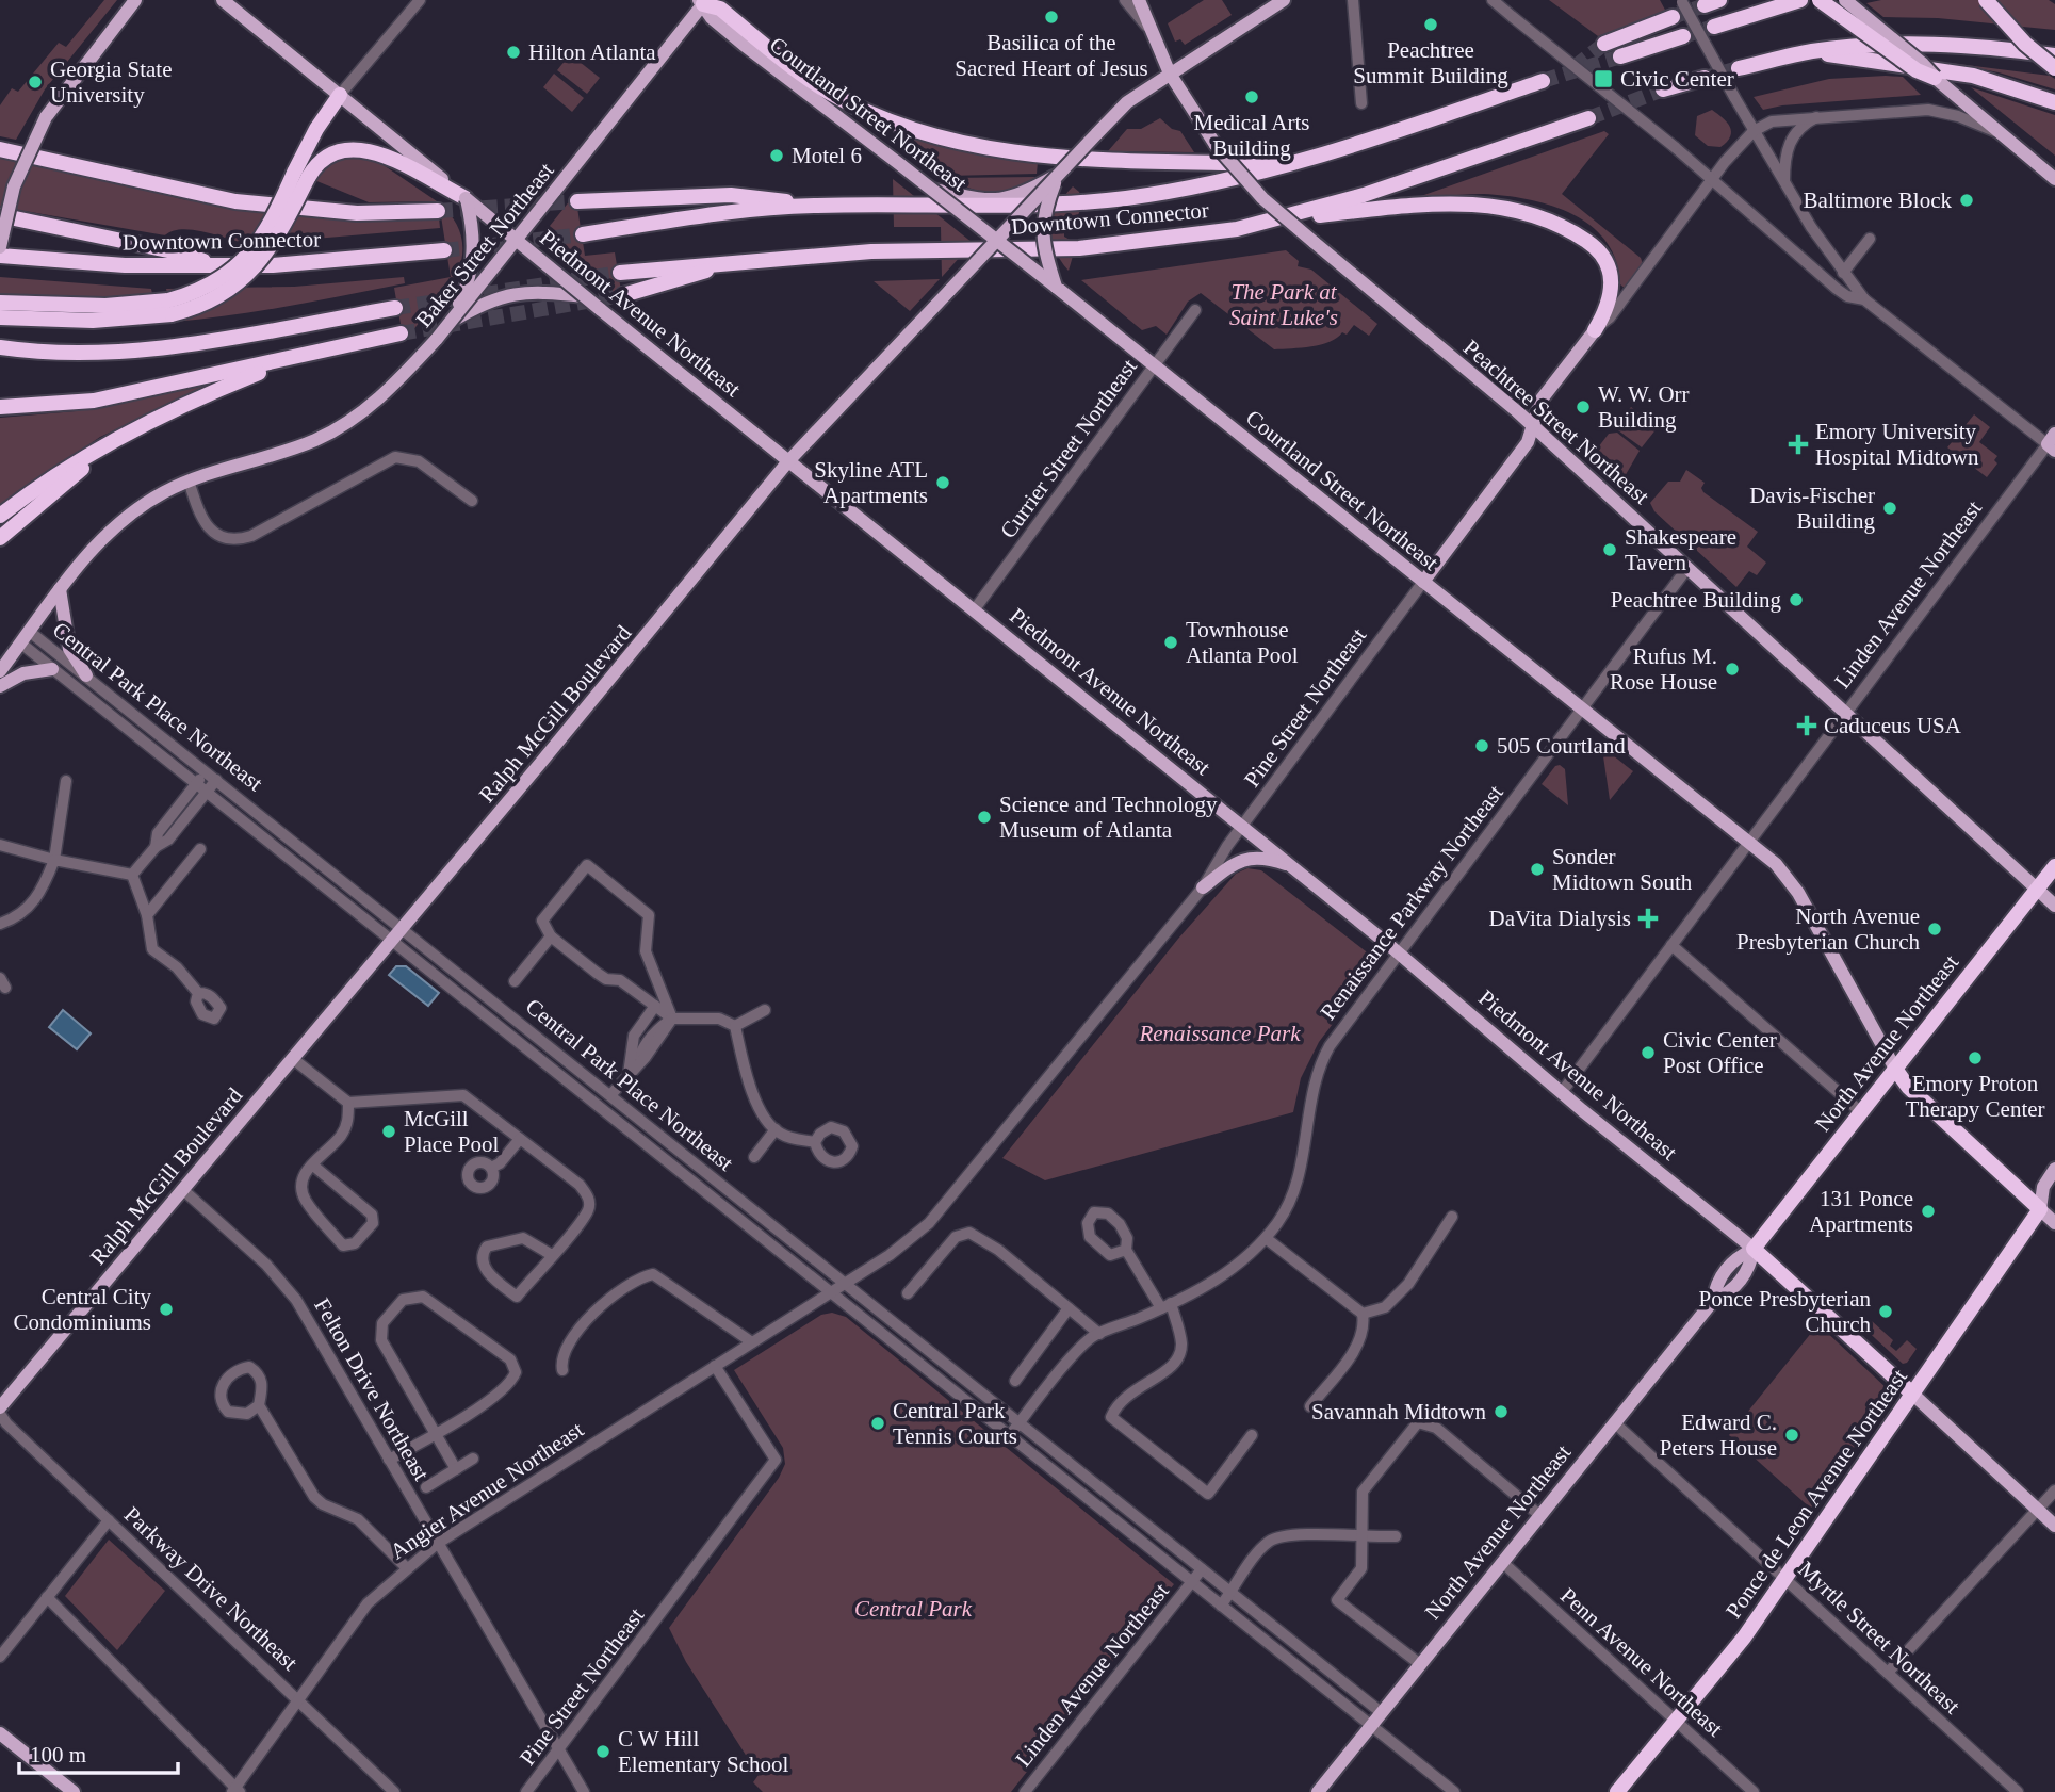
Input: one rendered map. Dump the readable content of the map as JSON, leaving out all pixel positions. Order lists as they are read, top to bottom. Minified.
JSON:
{"streets":{"highway":["Downtown Connector","Piedmont Avenue Northeast","North Avenue Northeast","Ponce de Leon Avenue Northeast"],"main road":["Courtland Street Northeast","Baker Street Northeast","Peachtree Street Northeast","Pine Street Northeast","Ralph McGill Boulevard"],"street":["Currier Street Northeast","Linden Avenue Northeast","Central Park Place Northeast","Renaissance Parkway Northeast","Felton Drive Northeast","Angier Avenue Northeast","Parkway Drive Northeast","Myrtle Street Northeast","Penn Avenue Northeast"]},"crossings":[["Courtland Street Northeast","Baker Street Northeast"],["Courtland Street Northeast","Currier Street Northeast"],["Courtland Street Northeast","Linden Avenue Northeast"],["Courtland Street Northeast","Pine Street Northeast"],["Courtland Street Northeast","Ralph McGill Boulevard"],["Courtland Street Northeast","Renaissance Parkway Northeast"],["Courtland Street Northeast","North Avenue Northeast"],["Baker Street Northeast","Piedmont Avenue Northeast"],["Baker Street Northeast","Central Park Place Northeast"],["Piedmont Avenue Northeast","Currier Street Northeast"],["Piedmont Avenue Northeast","Linden Avenue Northeast"],["Piedmont Avenue Northeast","Pine Street Northeast"],["Piedmont Avenue Northeast","Ralph McGill Boulevard"],["Piedmont Avenue Northeast","Renaissance Parkway Northeast"],["Piedmont Avenue Northeast","North Avenue Northeast"],["Piedmont Avenue Northeast","Ponce de Leon Avenue Northeast"],["Peachtree Street Northeast","Linden Avenue Northeast"],["Peachtree Street Northeast","Pine Street Northeast"],["Peachtree Street Northeast","Ralph McGill Boulevard"],["Peachtree Street Northeast","Renaissance Parkway Northeast"],["Peachtree Street Northeast","North Avenue Northeast"],["Linden Avenue Northeast","Central Park Place Northeast"],["Central Park Place Northeast","Pine Street Northeast"],["Central Park Place Northeast","Ralph McGill Boulevard"],["Central Park Place Northeast","Renaissance Parkway Northeast"],["Central Park Place Northeast","North Avenue Northeast"],["Central Park Place Northeast","Angier Avenue Northeast"],["Pine Street Northeast","Felton Drive Northeast"],["Pine Street Northeast","Angier Avenue Northeast"],["Ralph McGill Boulevard","Felton Drive Northeast"],["North Avenue Northeast","Myrtle Street Northeast"],["North Avenue Northeast","Penn Avenue Northeast"],["Felton Drive Northeast","Angier Avenue Northeast"],["Angier Avenue Northeast","Parkway Drive Northeast"],["Ponce de Leon Avenue Northeast","Myrtle Street Northeast"],["Ponce de Leon Avenue Northeast","Penn Avenue Northeast"]],"parks":["The Park at Saint Luke's","Renaissance Park","Central Park"],"places":{"other":["Basilica of the Sacred Heart of Jesus","Peachtree Summit Building","Hilton Atlanta","Georgia State University","Medical Arts Building","Motel 6","Baltimore Block","W. W. Orr Building","Skyline ATL Apartments","Davis-Fischer Building","Shakespeare Tavern","Peachtree Building","Townhouse Atlanta Pool","Rufus M. Rose House","505 Courtland","Science and Technology Museum of Atlanta","Sonder Midtown South","North Avenue Presbyterian Church","Civic Center Post Office","Emory Proton Therapy Center","McGill Place Pool","131 Ponce Apartments","Central City Condominiums","Ponce Presbyterian Church","Savannah Midtown","Central Park Tennis Courts","Edward C. Peters House","C W Hill Elementary School"],"transit":["Civic Center"],"health":["Emory University Hospital Midtown","Caduceus USA","DaVita Dialysis"]},"scale_bar":"100 m"}
